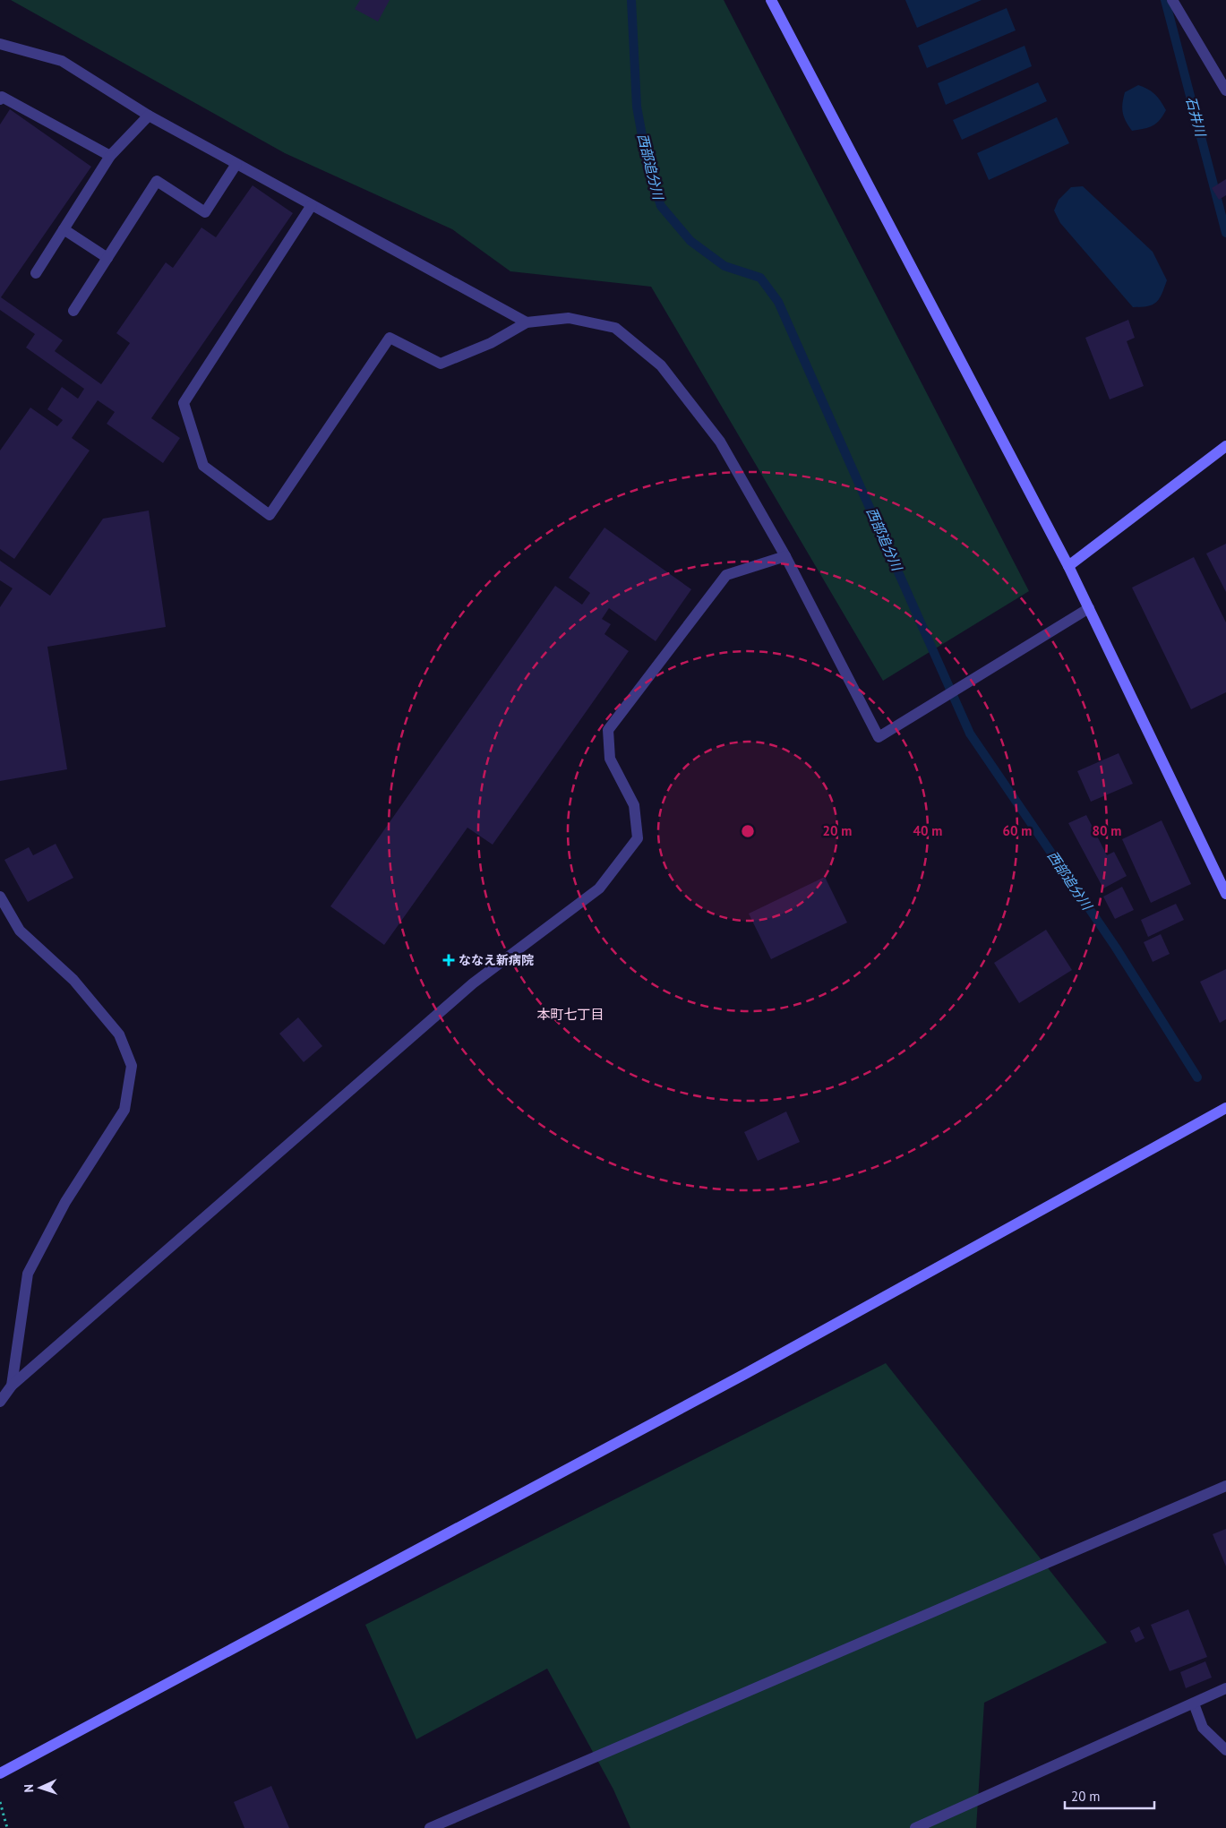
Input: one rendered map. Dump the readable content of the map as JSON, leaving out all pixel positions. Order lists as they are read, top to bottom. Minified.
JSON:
{"districts":["本町七丁目"],"water":["石井川","西部追分川"],"places":{"health":["ななえ新病院"]},"scale_bar":"20 m","north":"left","rings":["20 m","40 m","60 m","80 m"]}
